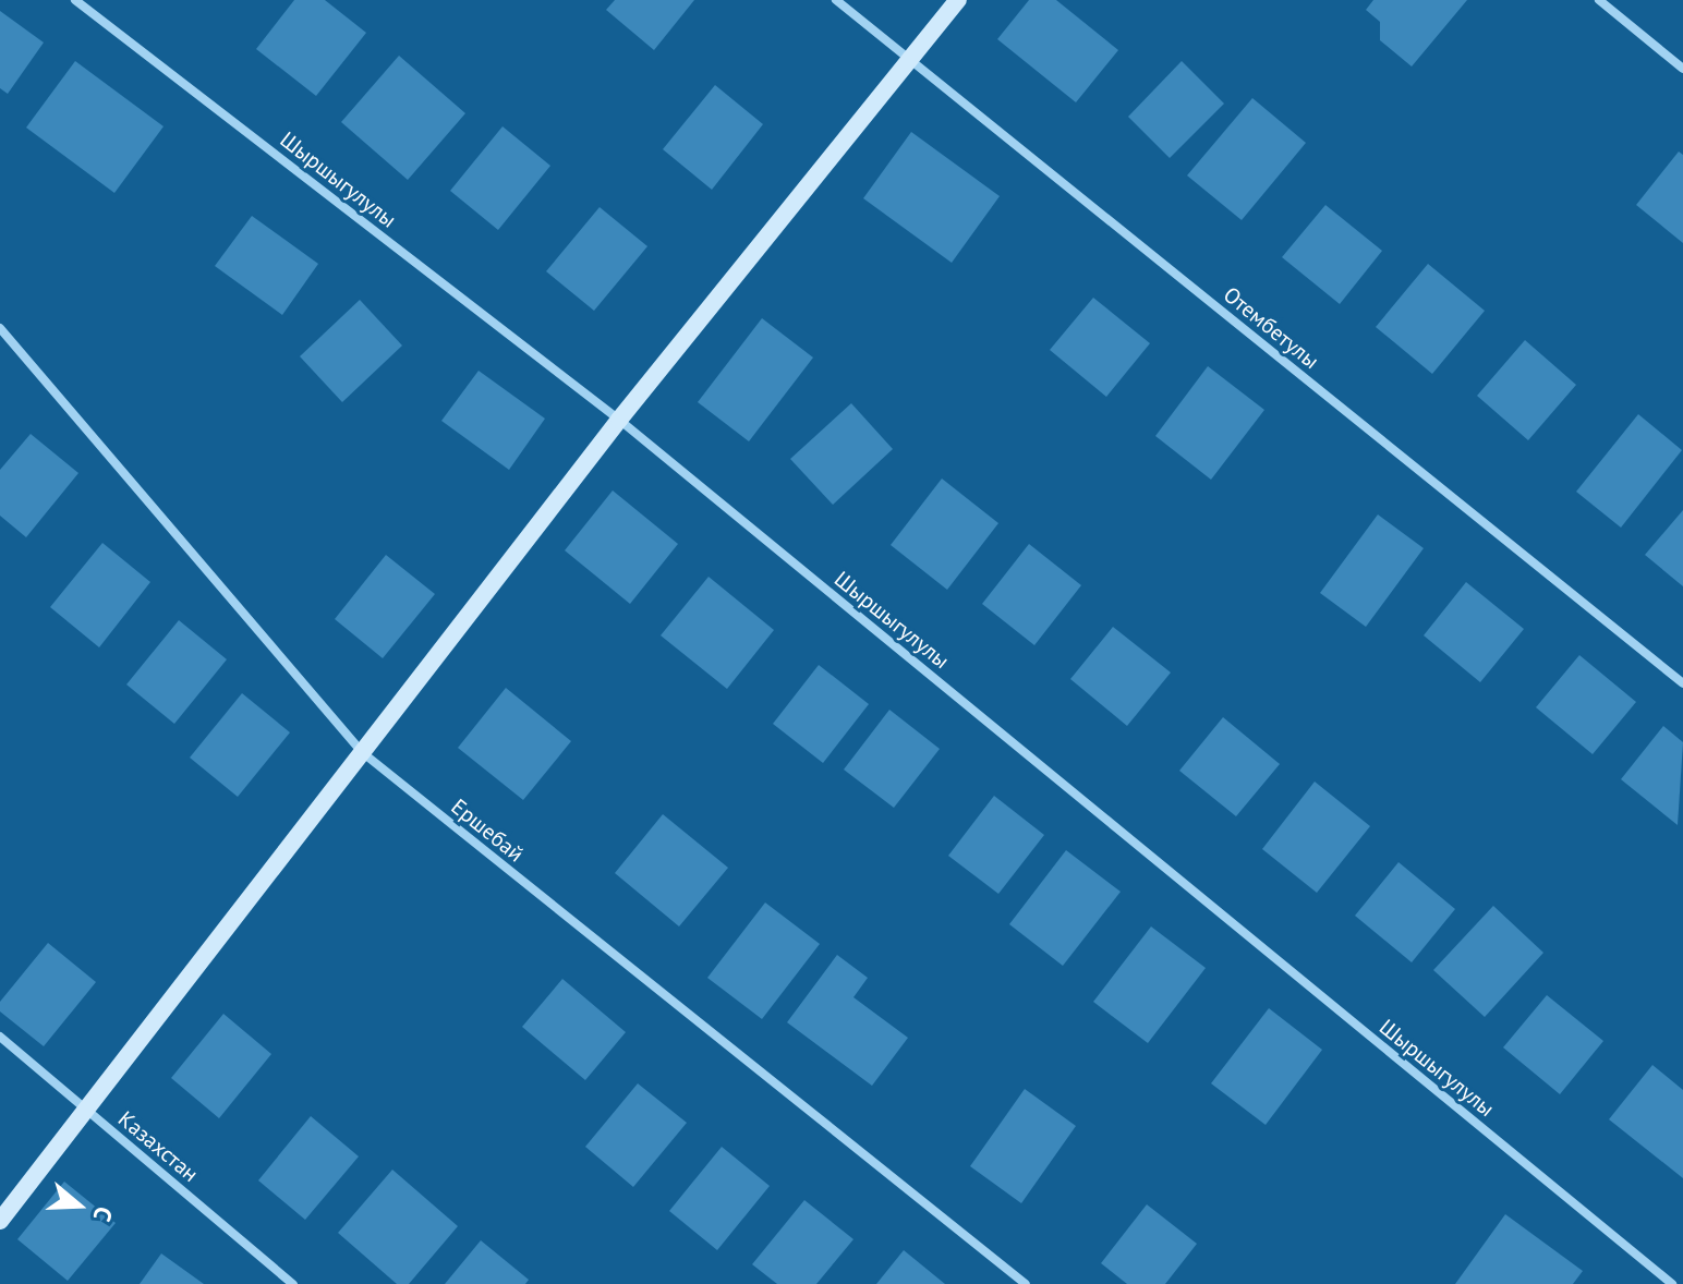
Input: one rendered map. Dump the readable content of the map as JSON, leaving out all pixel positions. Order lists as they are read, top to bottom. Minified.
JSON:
{"streets":{"street":["Шыршыгулулы","Отембетулы","Ершебай","Казахстан"]},"north":"right"}
